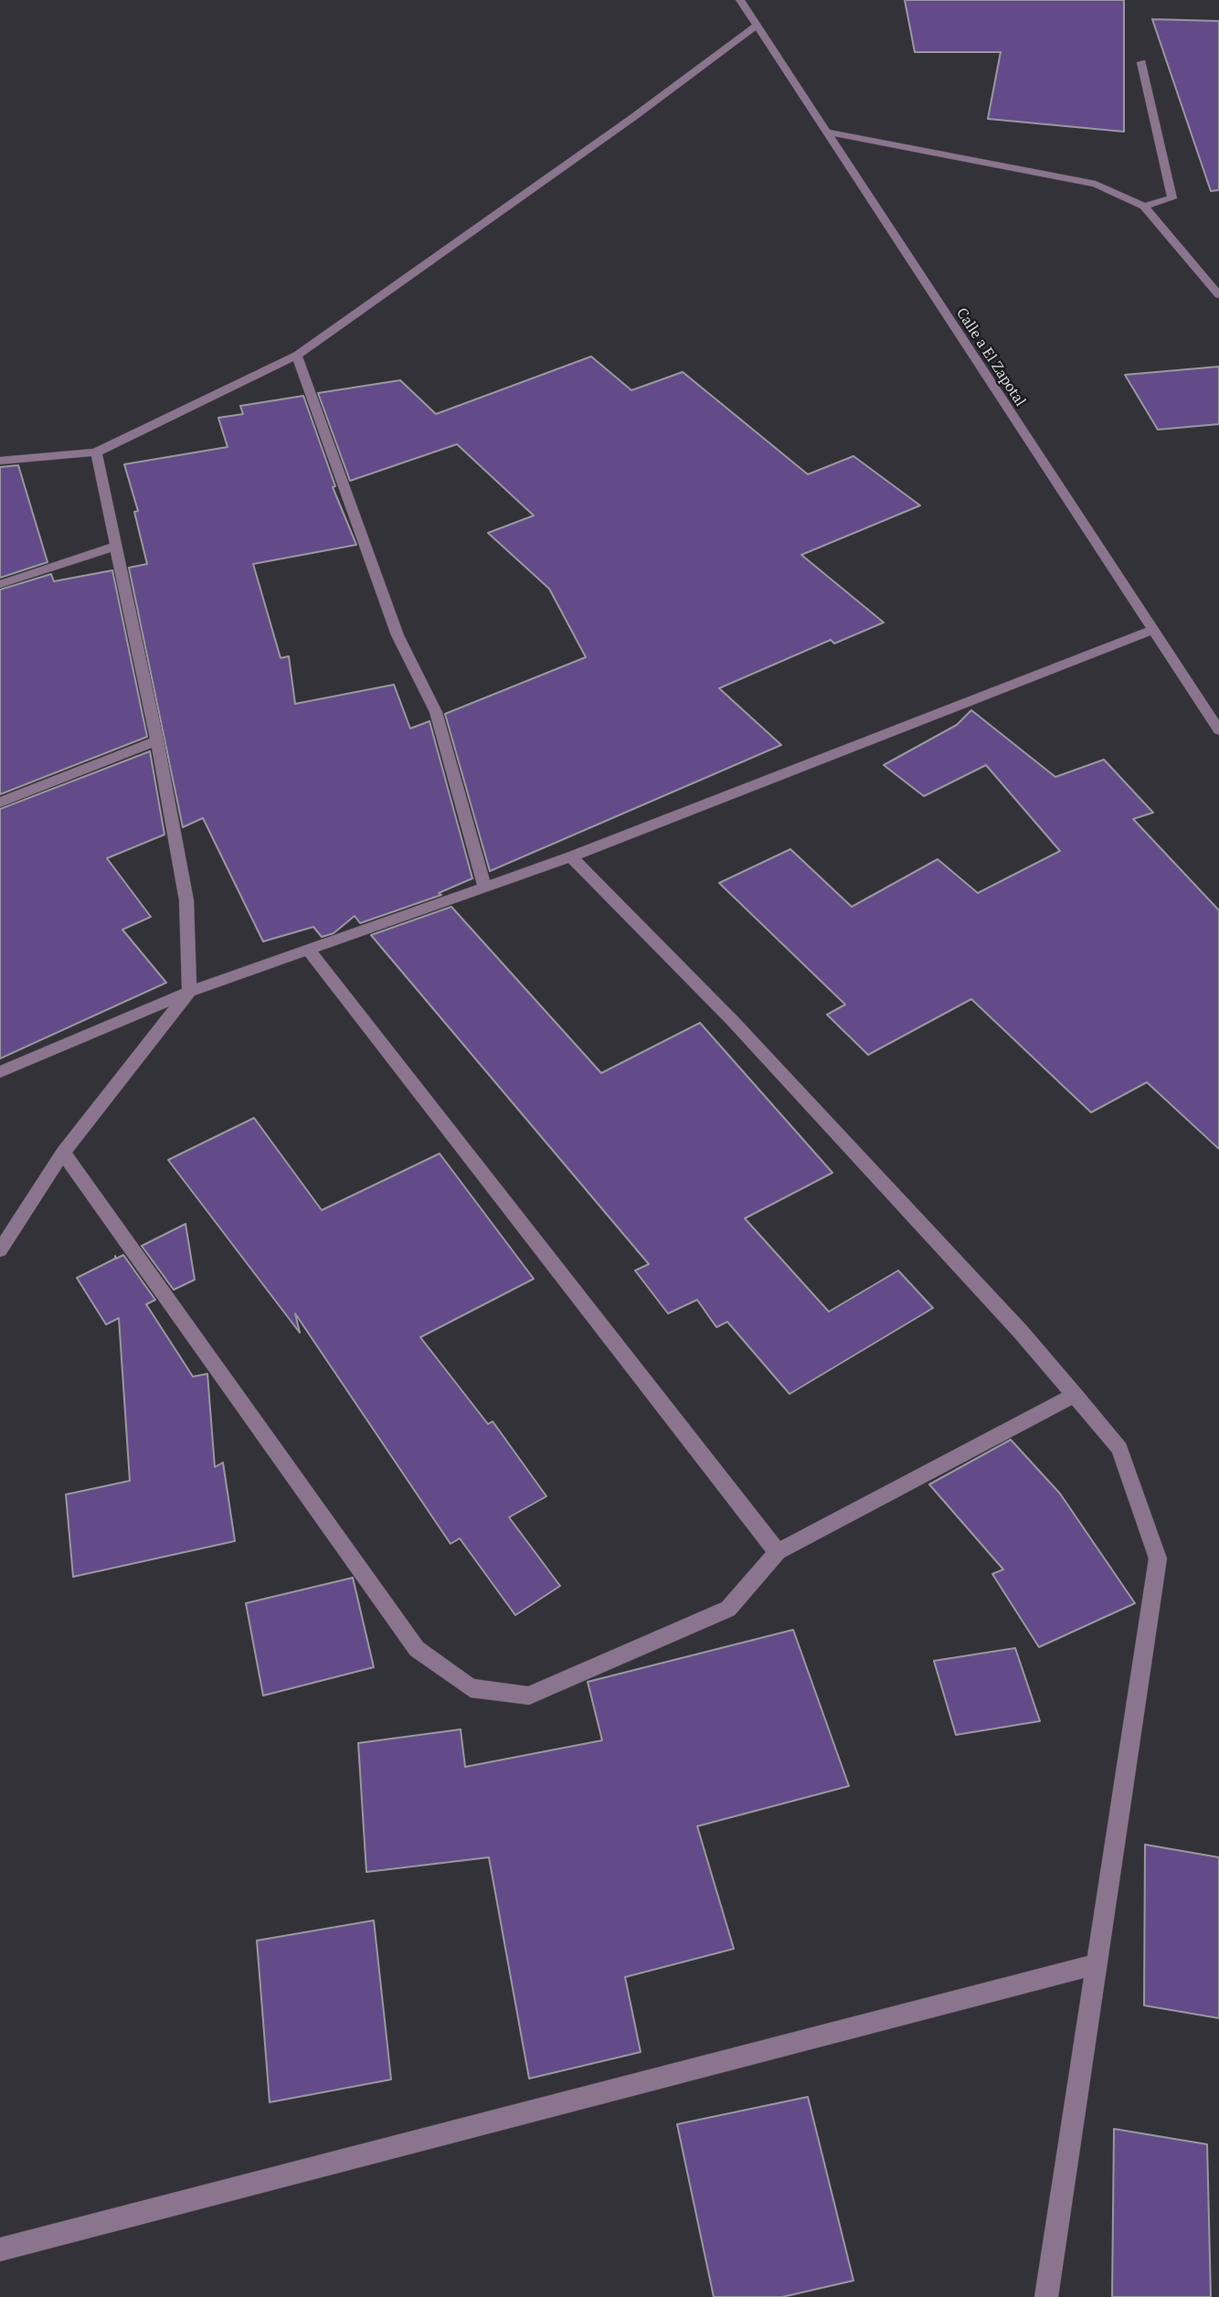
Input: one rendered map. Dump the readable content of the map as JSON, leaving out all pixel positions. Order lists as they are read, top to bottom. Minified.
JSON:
{"streets":{"street":["Calle a El Zapotal"]}}
